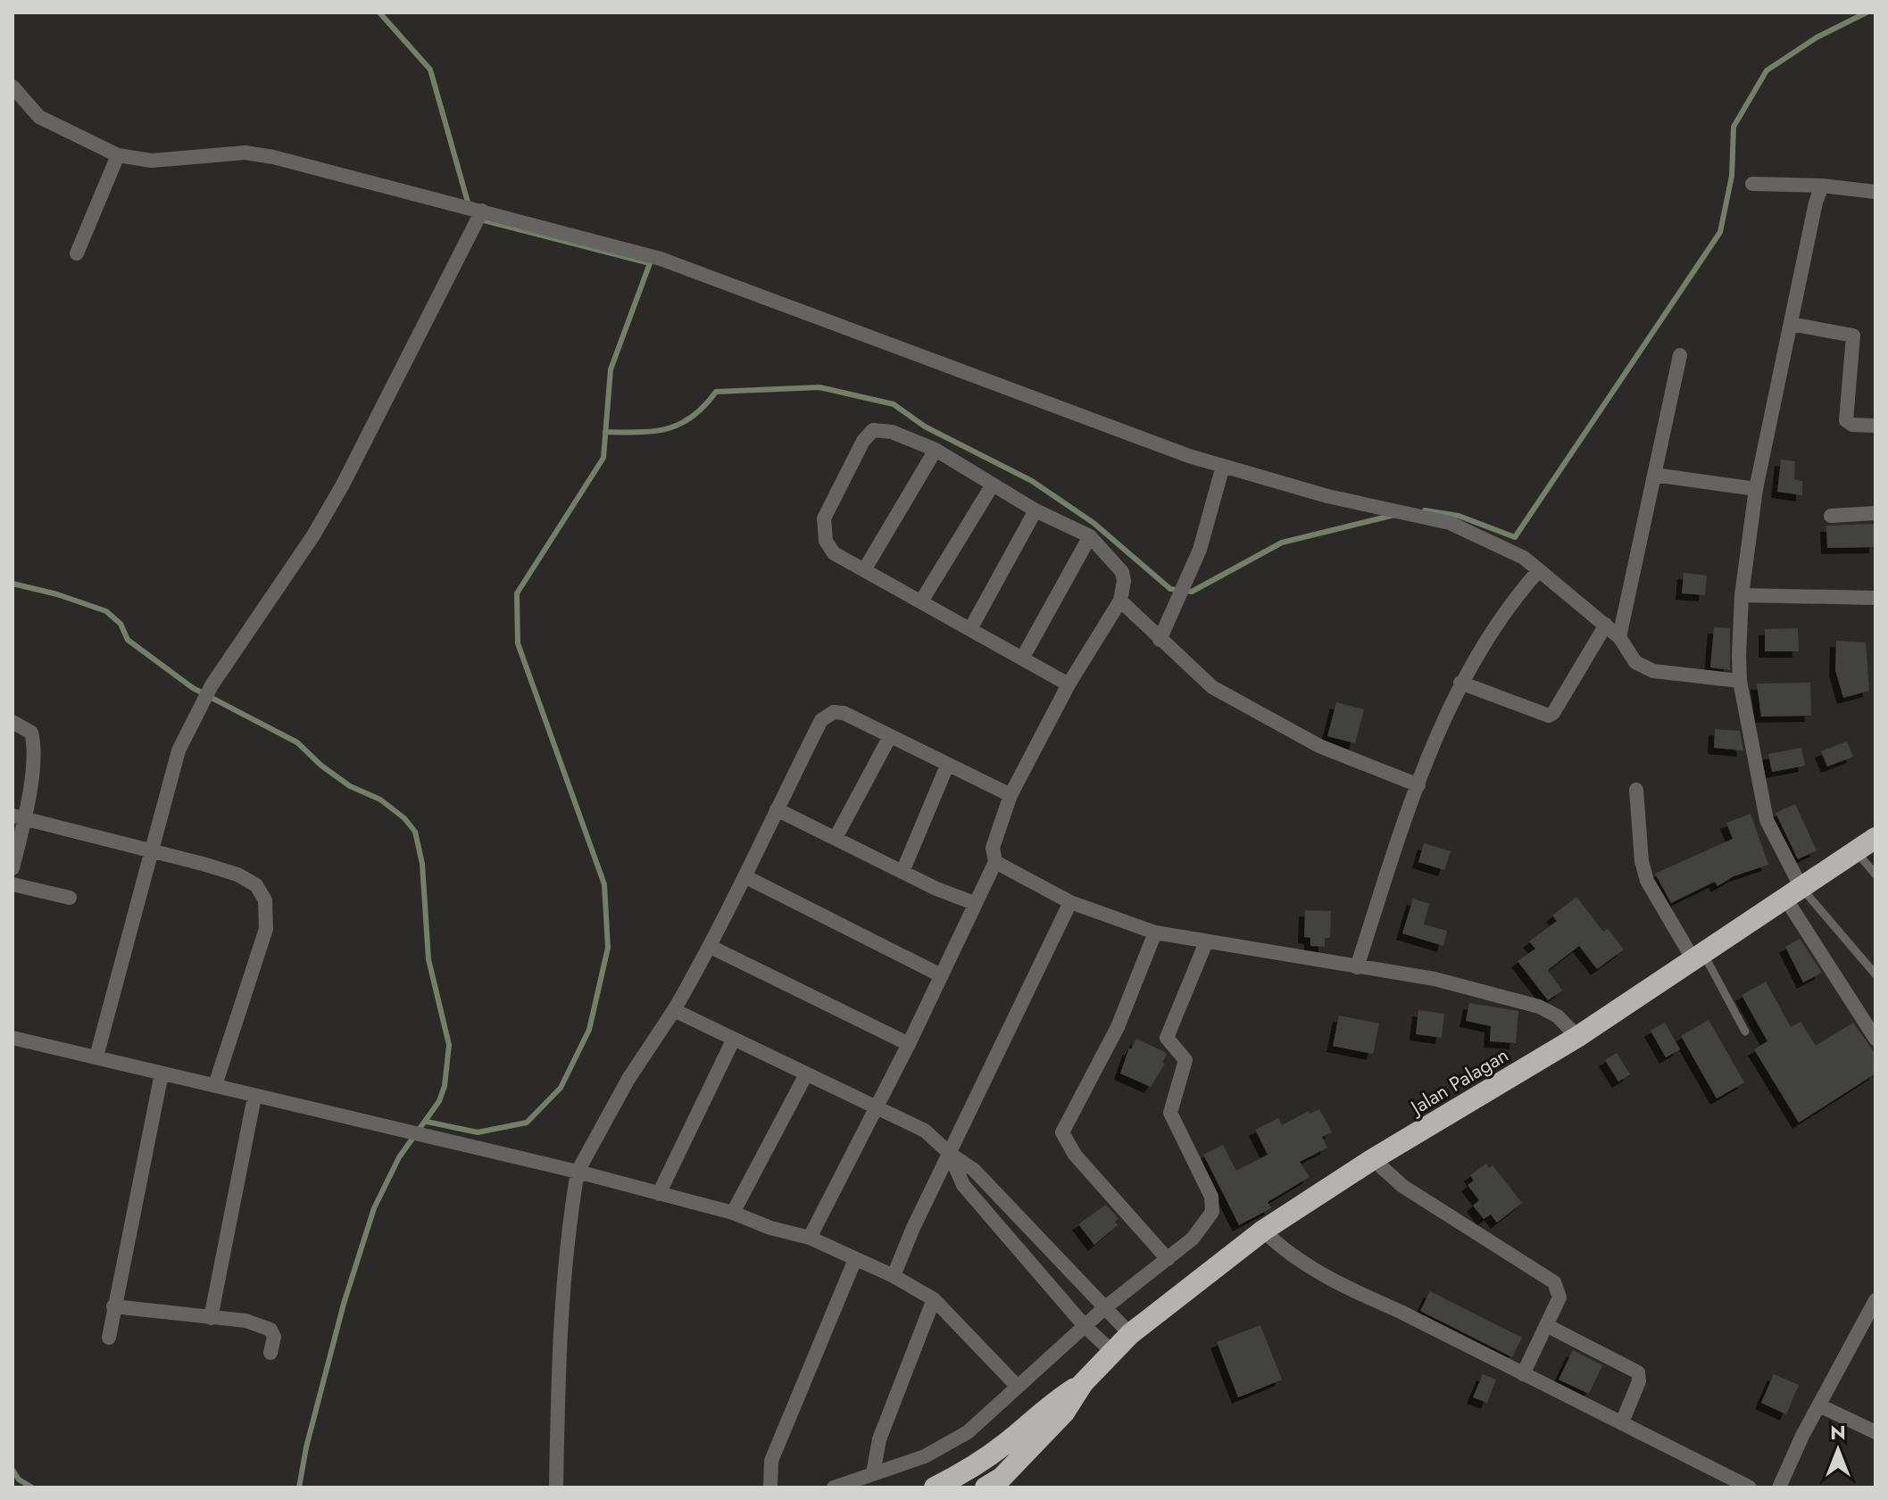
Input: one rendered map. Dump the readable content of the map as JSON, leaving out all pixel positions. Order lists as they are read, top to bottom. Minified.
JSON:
{"streets":{"highway":["Jalan Palagan"]},"north":"top"}
